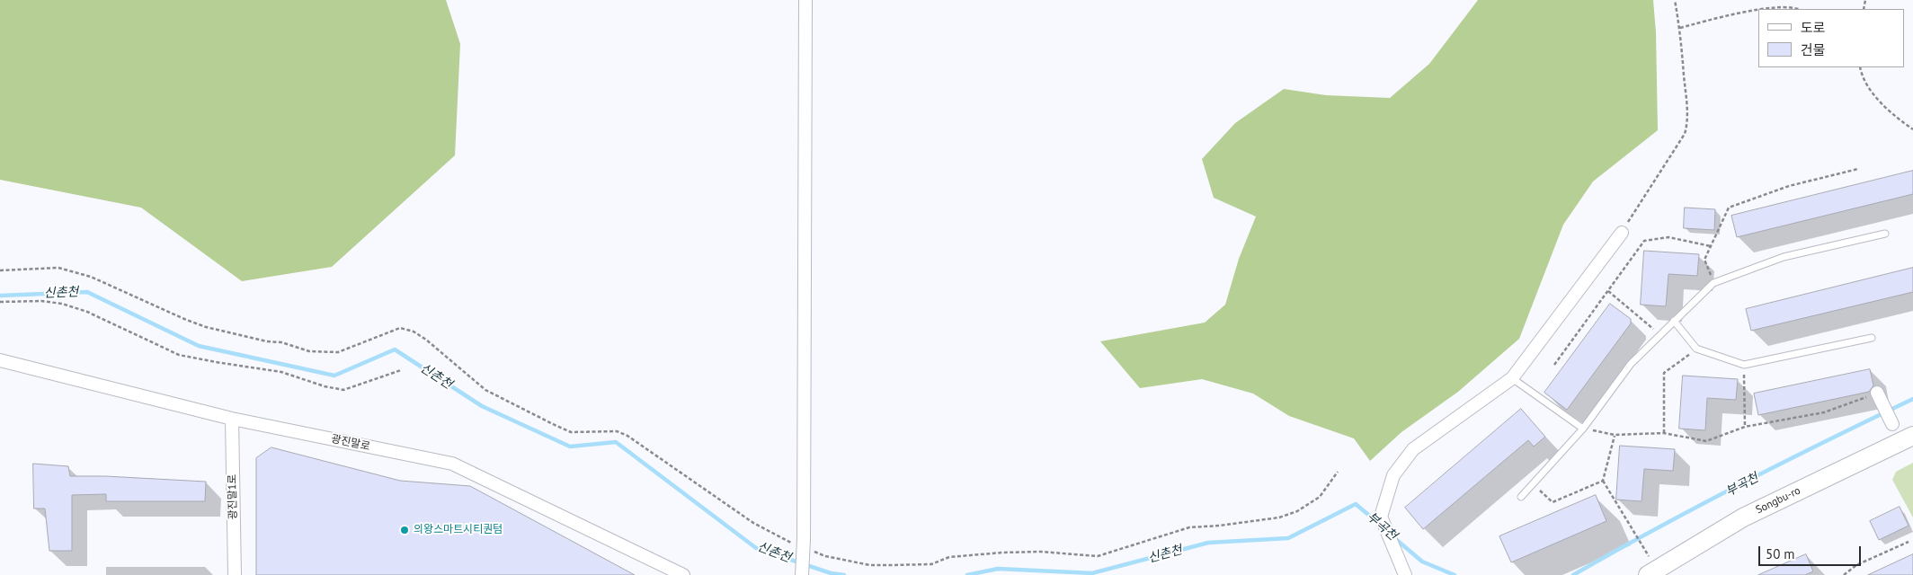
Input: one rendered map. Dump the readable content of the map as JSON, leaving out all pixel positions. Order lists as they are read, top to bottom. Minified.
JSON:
{"streets":{"street":["광진말로","광진말1로","Songbu-ro"]},"crossings":[["광진말로","광진말1로"]],"water":["신촌천","부곡천"],"places":["의왕스마트시티퀀텀"],"legend":["도로","건물"],"scale_bar":"50 m"}
